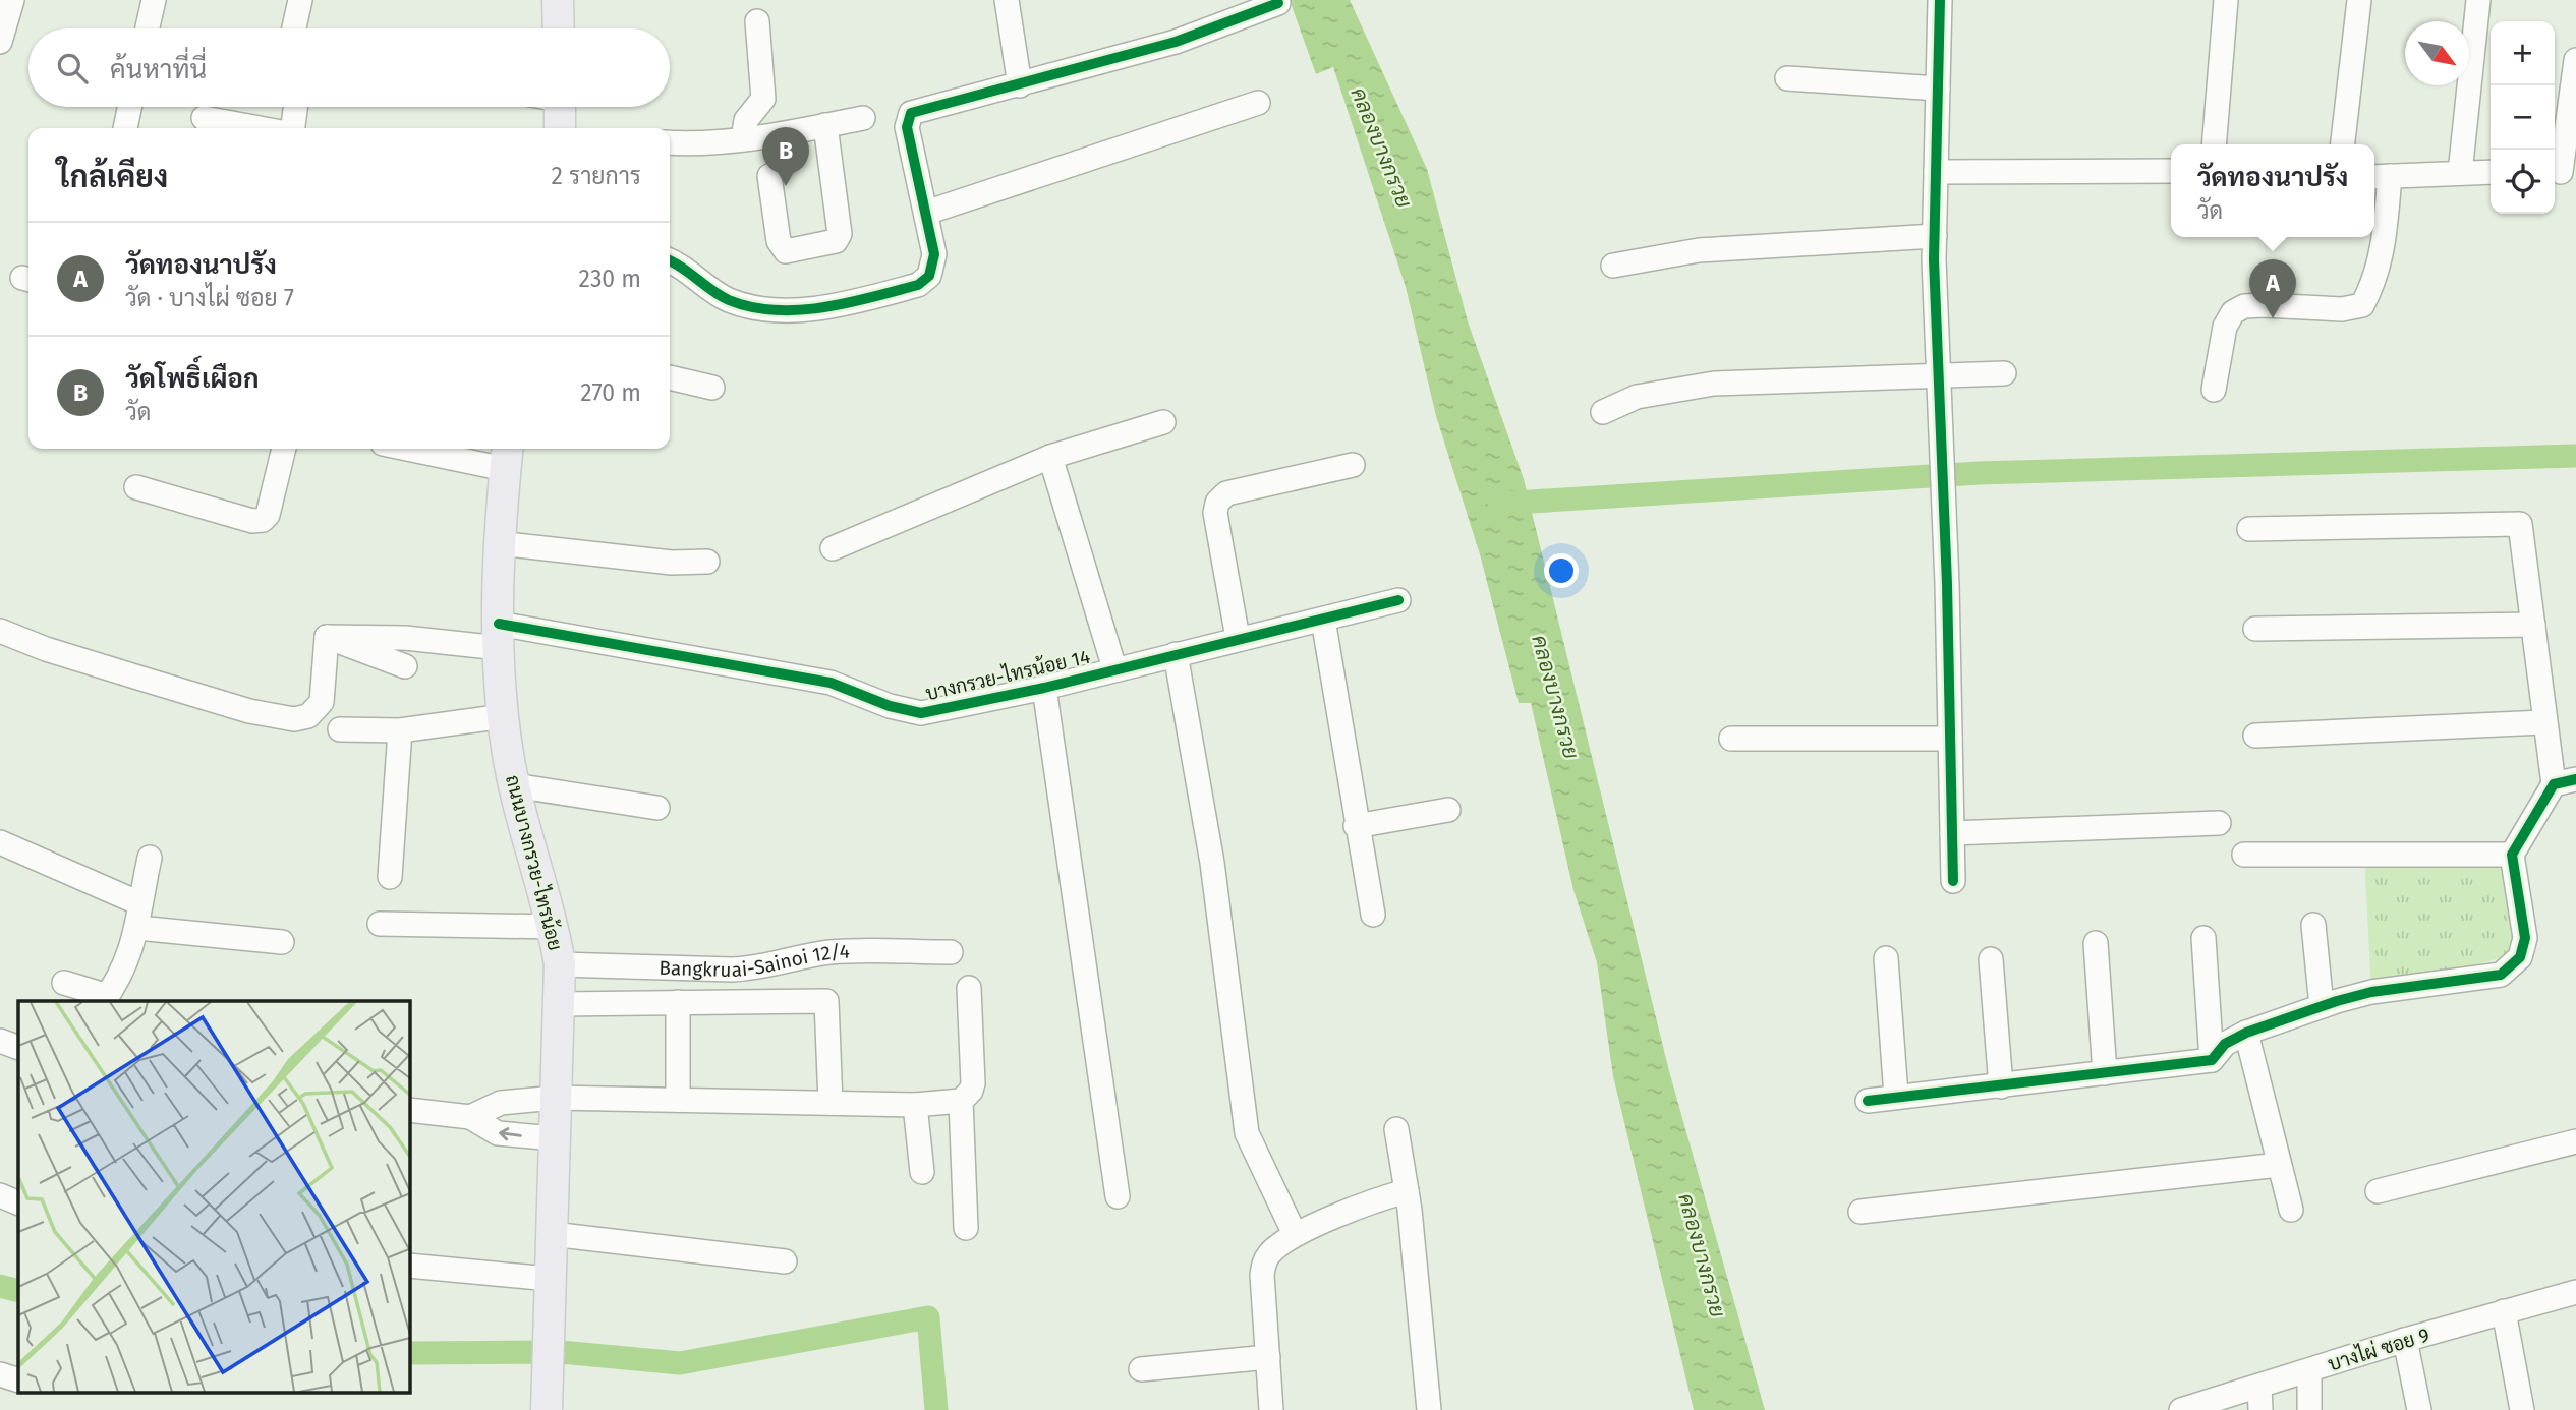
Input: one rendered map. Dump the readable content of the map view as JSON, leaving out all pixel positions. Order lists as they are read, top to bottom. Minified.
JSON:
{"streets":{"main road":["ถนนบางกรวย-ไทรน้อย"],"street":["บางกรวย-ไทรน้อย 14","Bangkruai-Sainoi 12/4","บางไผ่ ซอย 9"]},"crossings":[["บางกรวย-ไทรน้อย 14","ถนนบางกรวย-ไทรน้อย"],["ถนนบางกรวย-ไทรน้อย","Bangkruai-Sainoi 12/4"]],"water":["คลองบางกรวย"],"north":"bottom right","page":{"map_buttons":["+","−"],"search":"ค้นหาที่นี่","pins":["B","A"],"heading":["ใกล้เคียง","2 รายการ"],"popup":["วัดทองนาปรัง","วัด"],"list":[{"mark":"A","name":"วัดทองนาปรัง","note":"วัด · บางไผ่ ซอย 7","value":"230 m"},{"mark":"B","name":"วัดโพธิ์เผือก","note":"วัด","value":"270 m"}]}}
